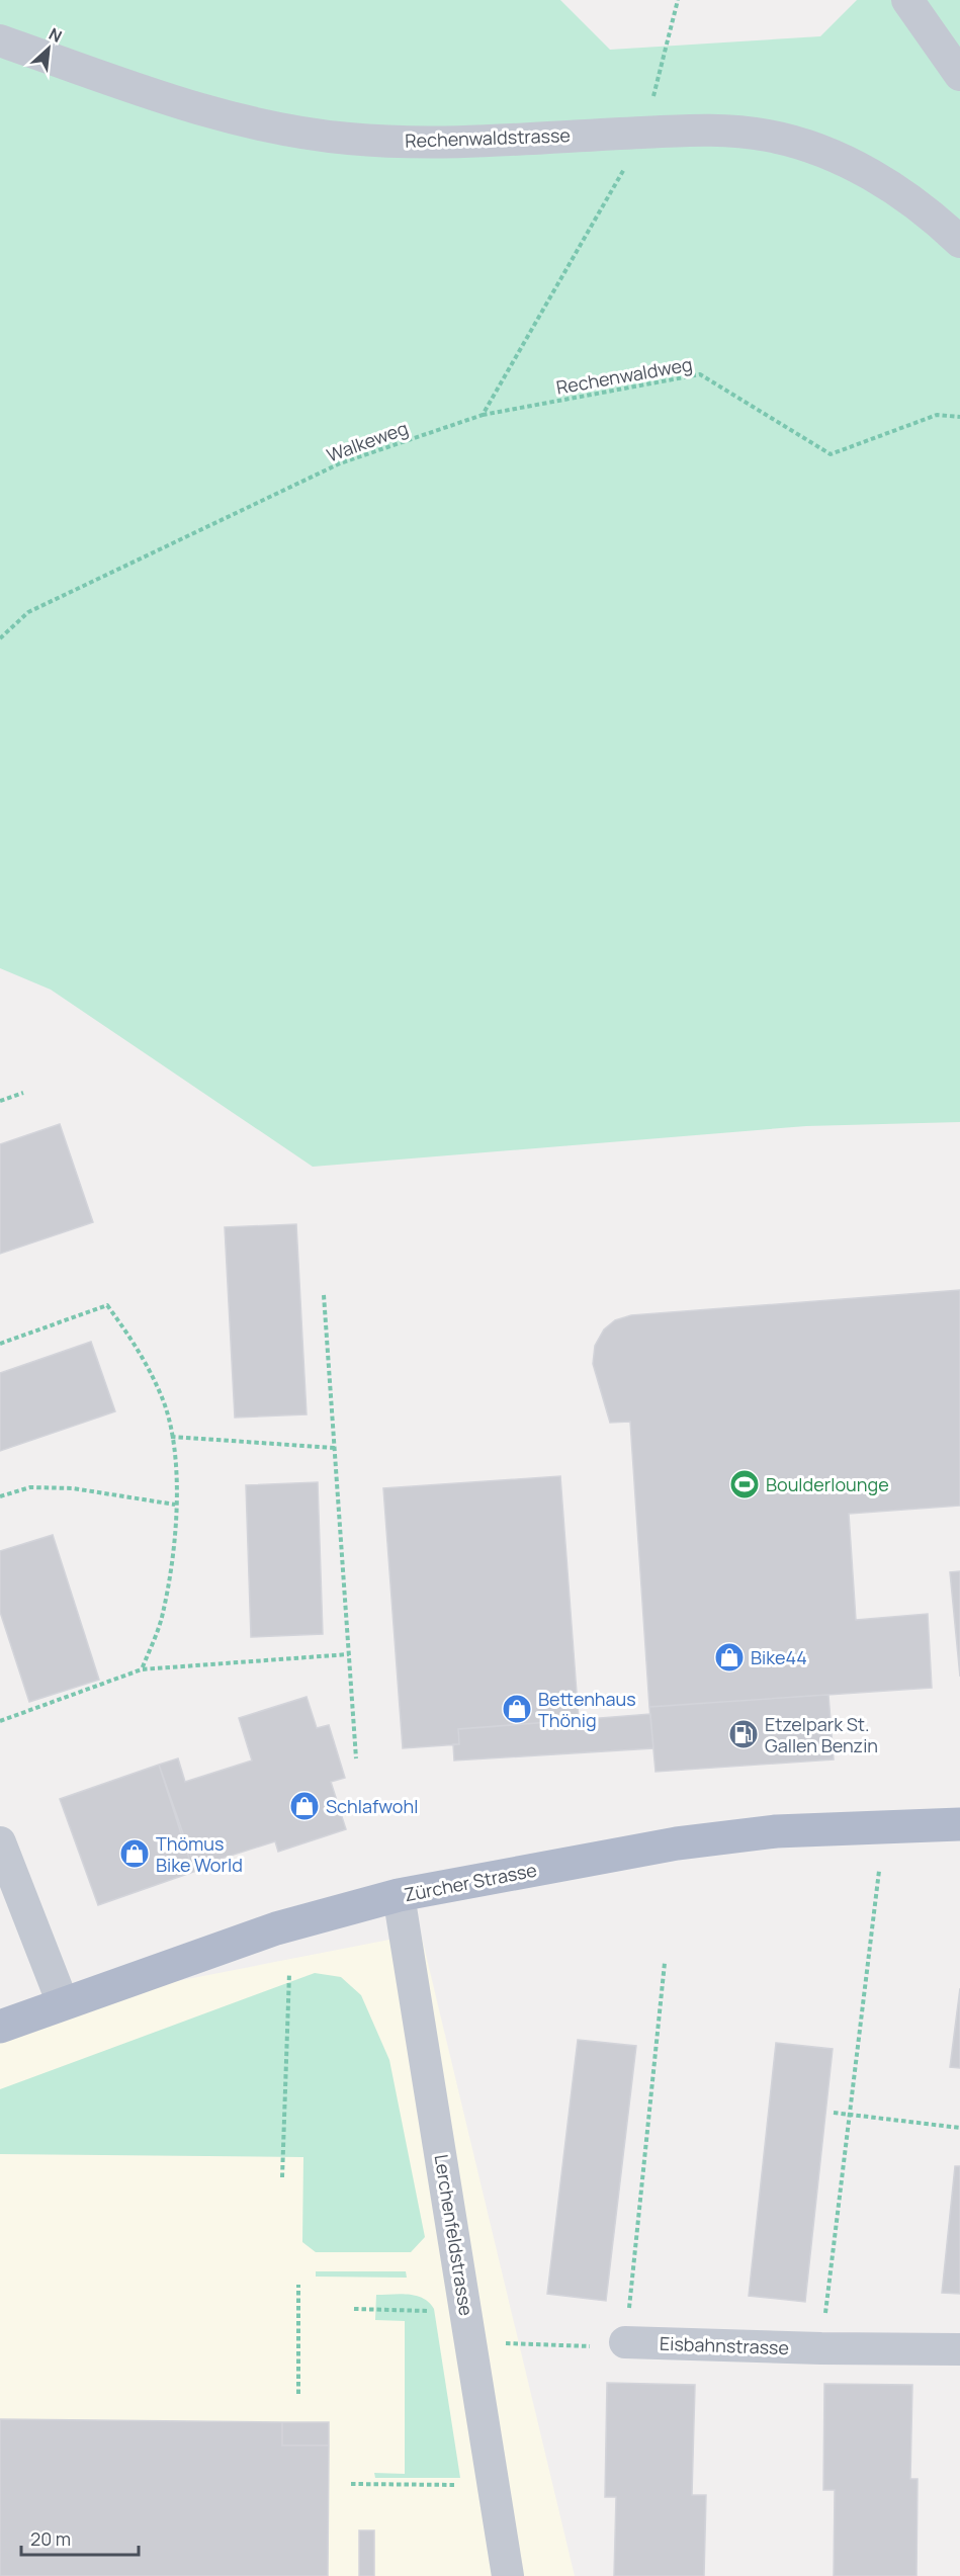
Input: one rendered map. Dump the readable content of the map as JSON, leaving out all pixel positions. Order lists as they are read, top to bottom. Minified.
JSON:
{"streets":{"main road":["Zürcher Strasse"],"street":["Rechenwaldstrasse","Lerchenfeldstrasse","Eisbahnstrasse"],"path":["Rechenwaldweg","Walkeweg"]},"crossings":[["Rechenwaldweg","Walkeweg"],["Zürcher Strasse","Lerchenfeldstrasse"]],"places":{"sports":["Boulderlounge"],"shop":["Bike44","Bettenhaus Thönig","Schlafwohl","Thömus Bike World"],"fuel station":["Etzelpark St. Gallen Benzin"]},"scale_bar":"20 m","north":"top right"}
